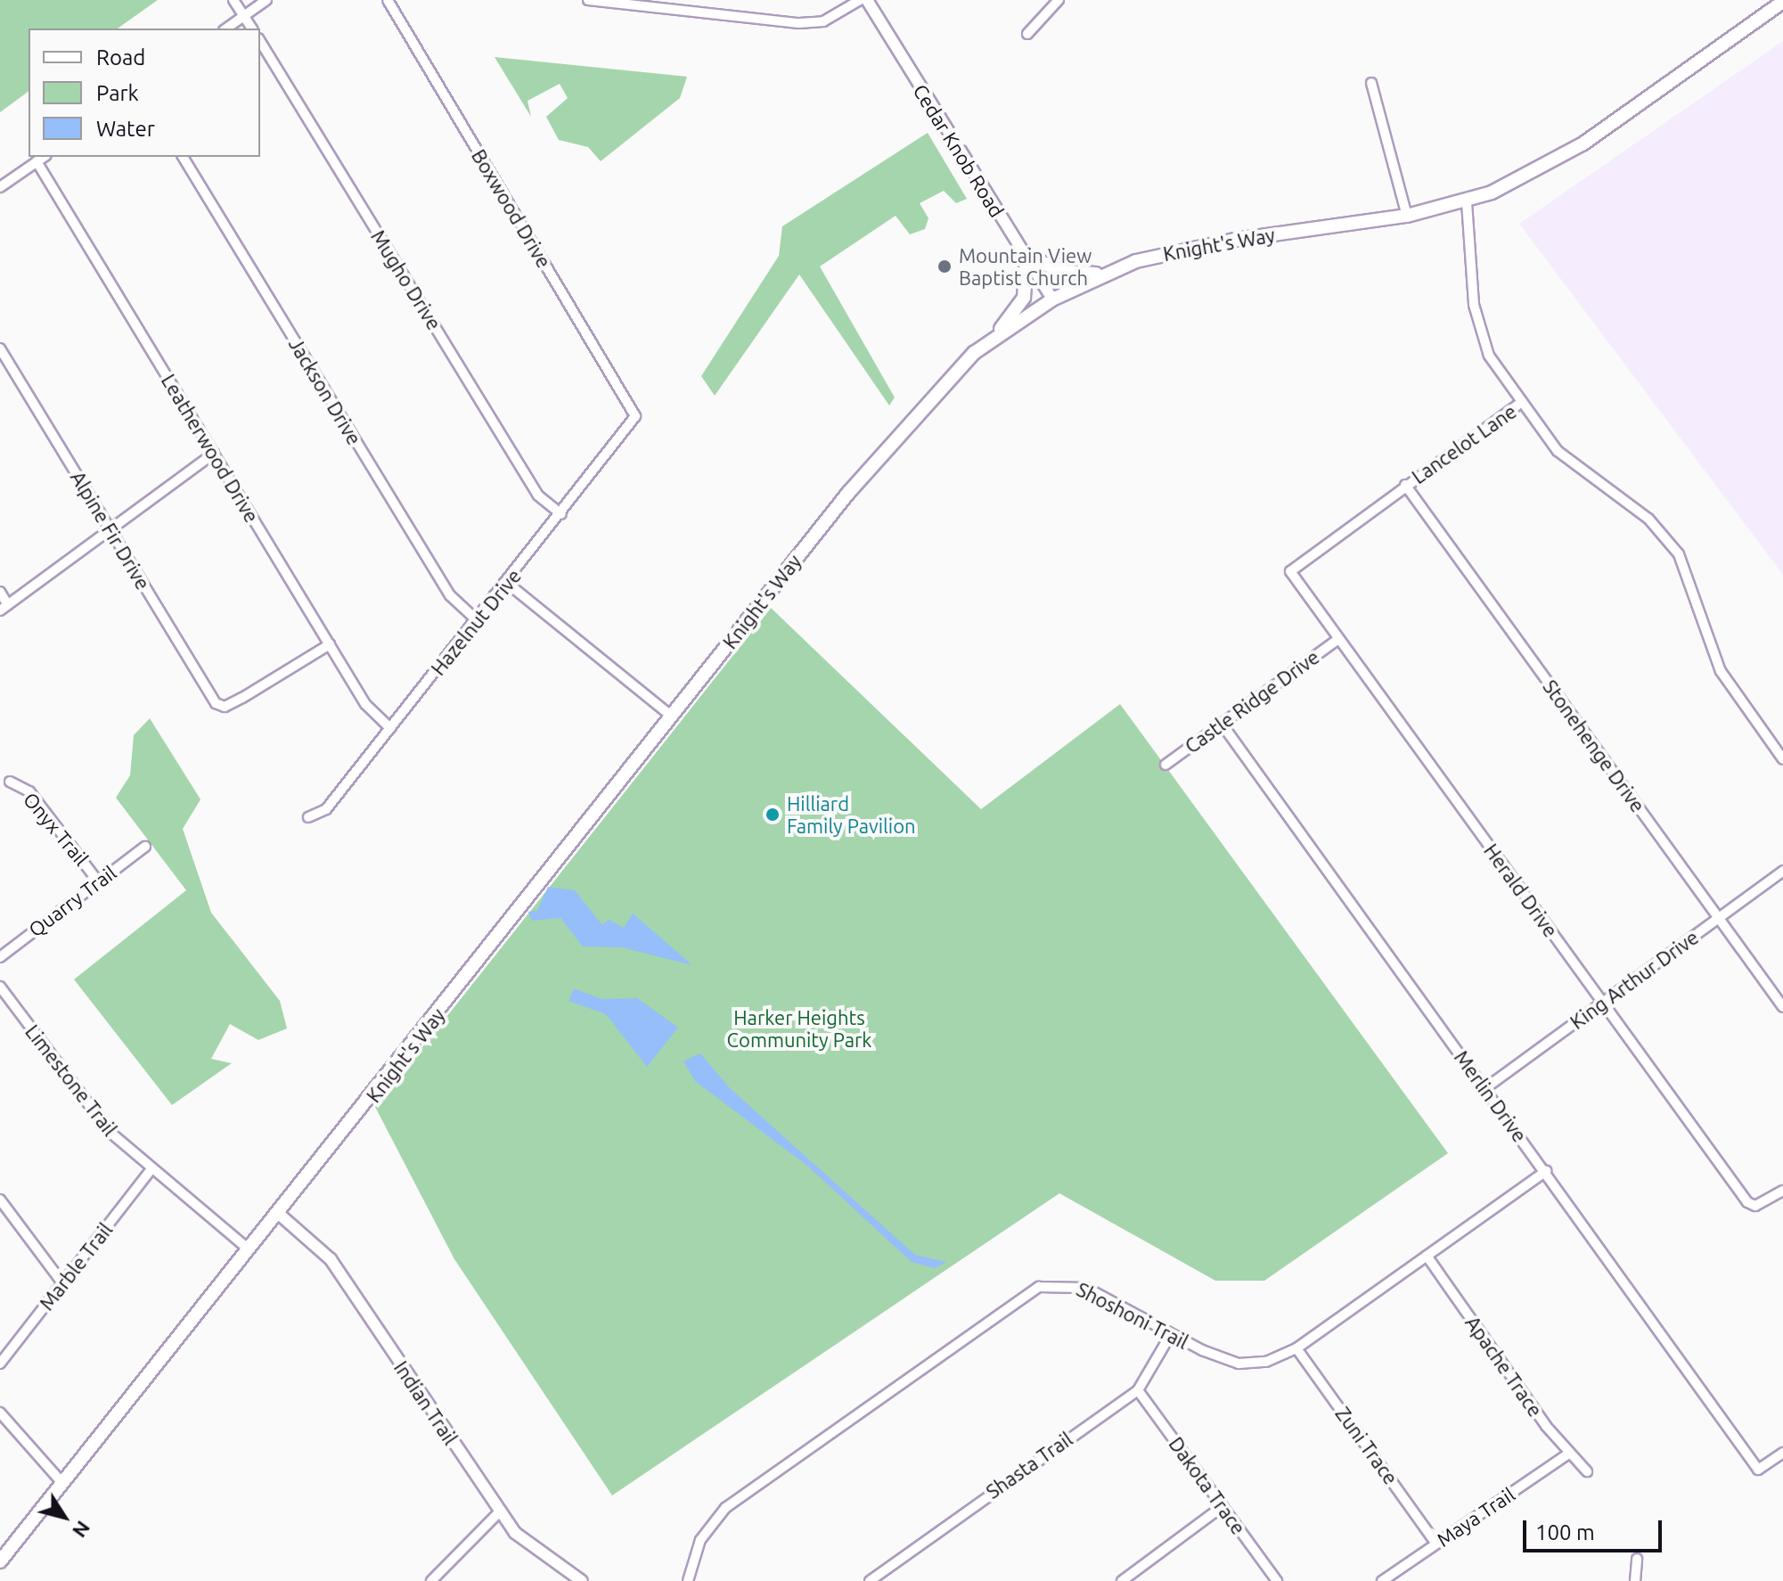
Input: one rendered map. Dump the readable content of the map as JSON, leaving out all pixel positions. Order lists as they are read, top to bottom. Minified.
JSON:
{"streets":{"main road":["Knight's Way"],"street":["Cedar Knob Road","Boxwood Drive","Mugho Drive","Jackson Drive","Lancelot Lane","Leatherwood Drive","Alpine Fir Drive","Hazelnut Drive","Castle Ridge Drive","Stonehenge Drive","Onyx Trail","Herald Drive","Quarry Trail","King Arthur Drive","Limestone Trail","Merlin Drive","Marble Trail","Shoshoni Trail","Apache Trace","Indian Trail","Zuni Trace","Shasta Trail","Dakota Trace","Maya Trail"]},"crossings":[["Cedar Knob Road","Knight's Way"],["Boxwood Drive","Hazelnut Drive"],["Knight's Way","Limestone Trail"],["Knight's Way","Indian Trail"],["Mugho Drive","Hazelnut Drive"],["Jackson Drive","Hazelnut Drive"],["Lancelot Lane","Stonehenge Drive"],["Lancelot Lane","Herald Drive"],["Leatherwood Drive","Alpine Fir Drive"],["Leatherwood Drive","Hazelnut Drive"],["Castle Ridge Drive","Herald Drive"],["Castle Ridge Drive","Merlin Drive"],["Stonehenge Drive","King Arthur Drive"],["Onyx Trail","Quarry Trail"],["Herald Drive","King Arthur Drive"],["King Arthur Drive","Merlin Drive"],["Limestone Trail","Marble Trail"],["Merlin Drive","Shoshoni Trail"],["Shoshoni Trail","Apache Trace"],["Shoshoni Trail","Zuni Trace"],["Shoshoni Trail","Shasta Trail"],["Apache Trace","Maya Trail"],["Zuni Trace","Maya Trail"],["Shasta Trail","Dakota Trace"]],"parks":["Harker Heights Community Park"],"places":["Mountain View Baptist Church","Hilliard Family Pavilion"],"legend":["Road","Park","Water"],"scale_bar":"100 m","north":"bottom right"}
